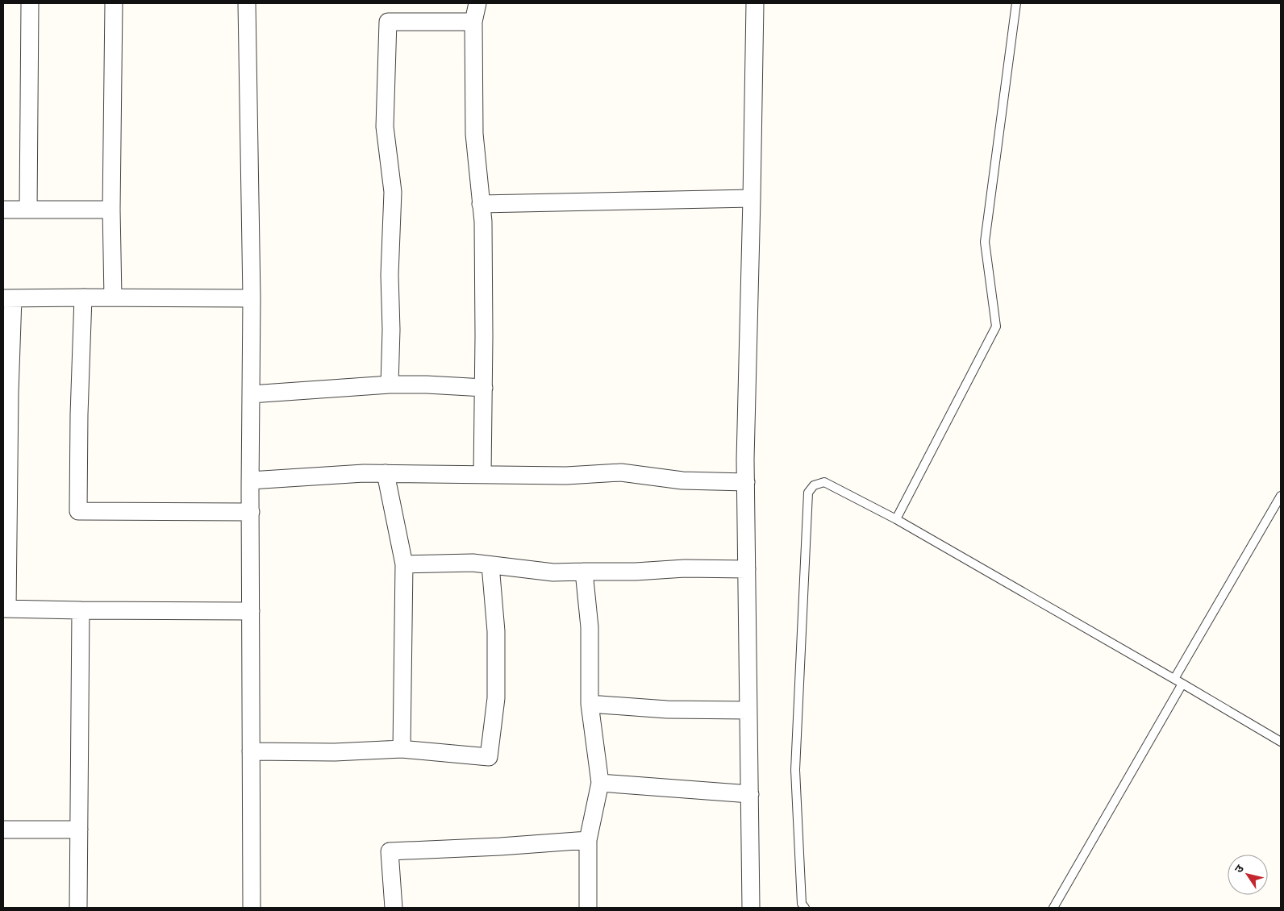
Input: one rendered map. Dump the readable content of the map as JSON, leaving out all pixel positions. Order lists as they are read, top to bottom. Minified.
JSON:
{"north":"top left"}
